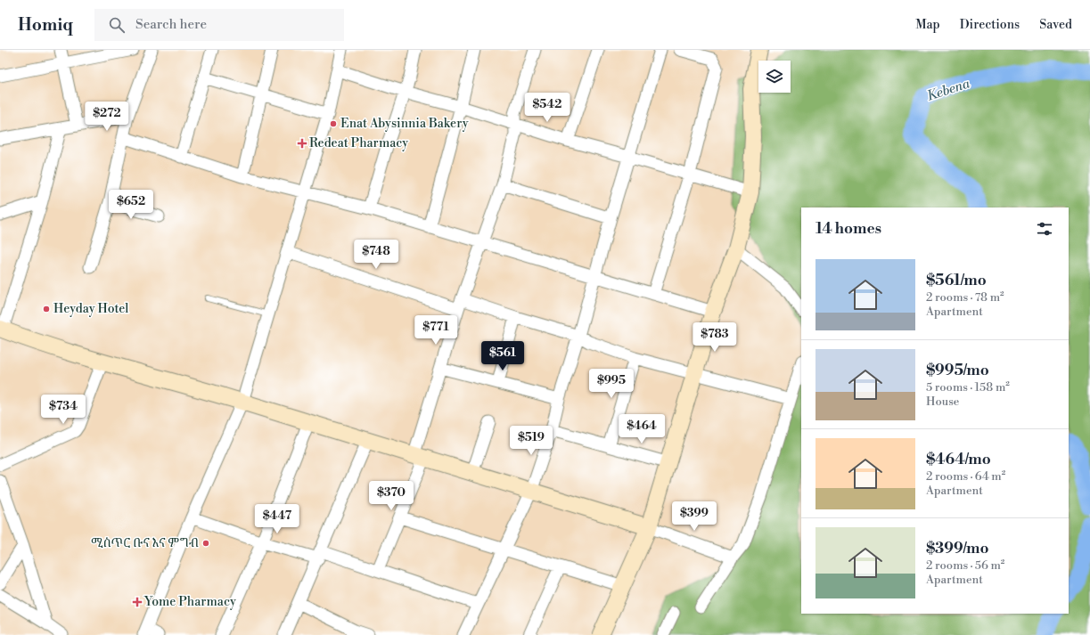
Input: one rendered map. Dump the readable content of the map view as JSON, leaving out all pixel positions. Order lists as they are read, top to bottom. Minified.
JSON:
{"water":["Kebena"],"places":{"other":["Enat Abysinnia Bakery","Heyday Hotel","ሚስጥር ቡና እና ምግብ"],"health":["Redeat Pharmacy","Yome Pharmacy"]},"page":{"header":"Homiq","search":"Search here","nav":["Map","Directions","Saved"],"price":["$542","$272","$652","$748","$771","$783","$561","$995","$734","$464","$519","$370","$399","$447"],"heading":"14 homes","list":[{"name":"$561/mo","note":"2 rooms · 78 m² · Apartment"},{"name":"$995/mo","note":"5 rooms · 158 m² · House"},{"name":"$464/mo","note":"2 rooms · 64 m² · Apartment"},{"name":"$399/mo","note":"2 rooms · 56 m² · Apartment"}]}}
